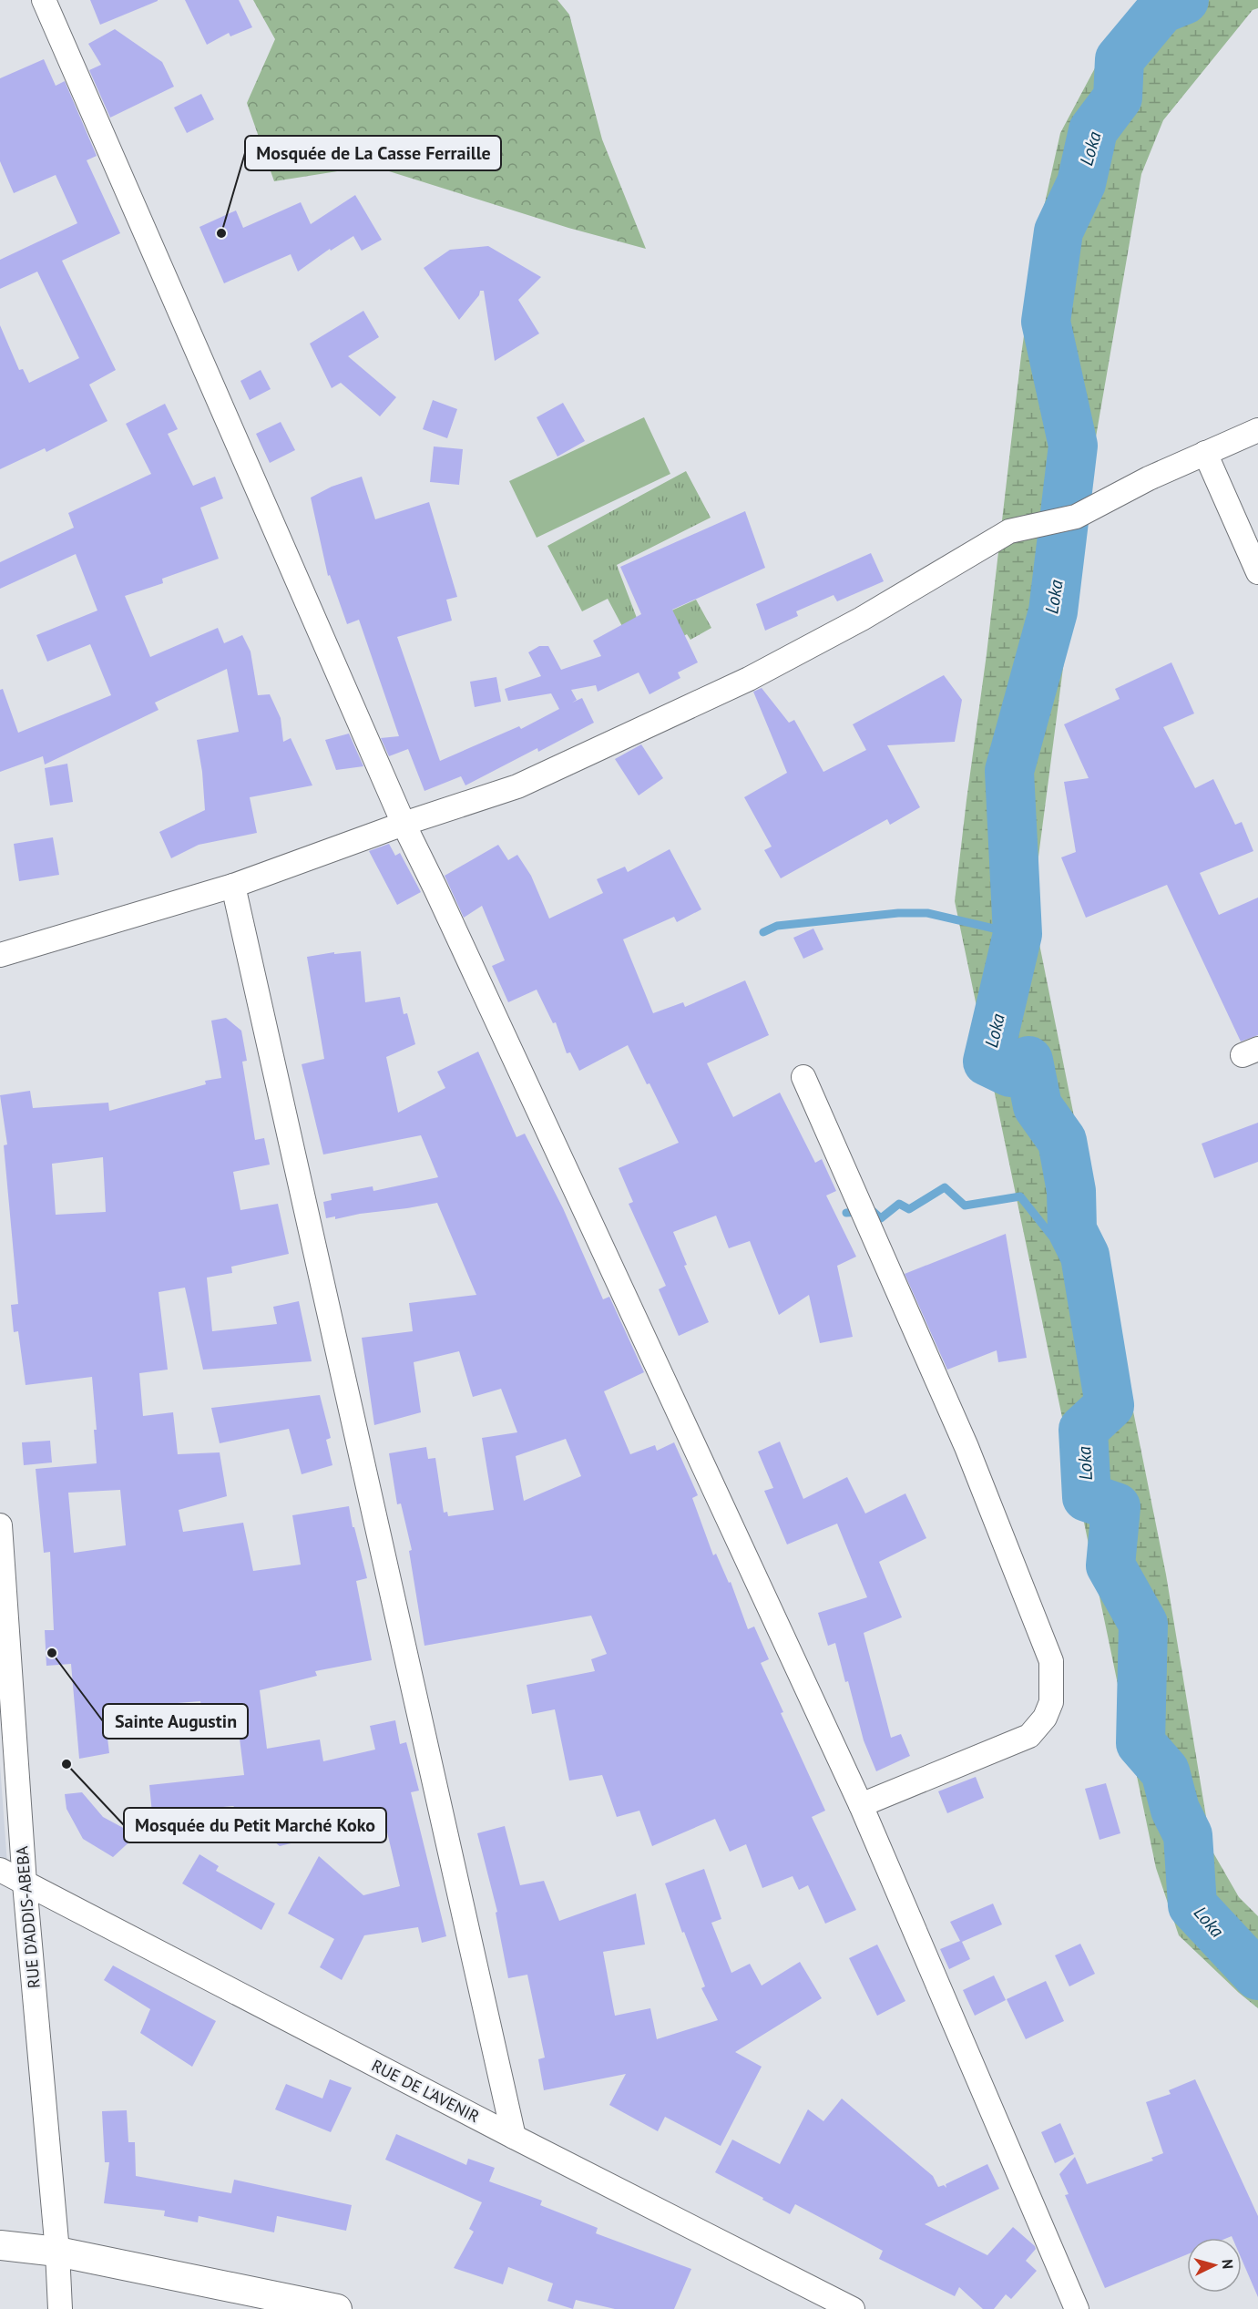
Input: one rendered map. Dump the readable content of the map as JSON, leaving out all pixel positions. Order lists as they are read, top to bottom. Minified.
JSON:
{"streets":{"street":["RUE D'ADDIS-ABEBA","RUE DE L'AVENIR"]},"crossings":[["RUE D'ADDIS-ABEBA","RUE DE L'AVENIR"]],"water":["Loka"],"places":["Mosquée de La Casse Ferraille","Sainte Augustin","Mosquée du Petit Marché Koko"],"north":"right"}
